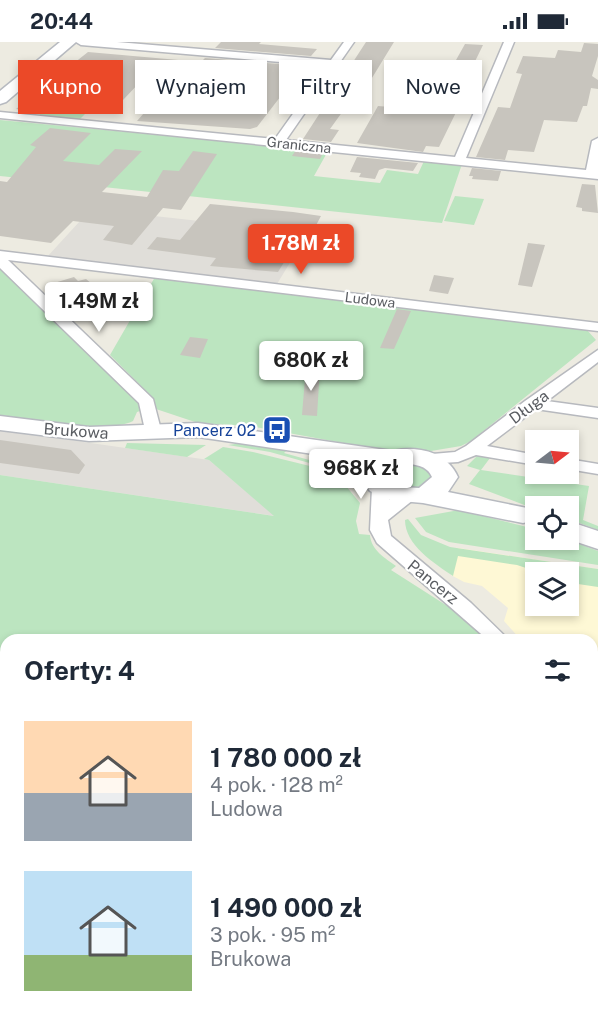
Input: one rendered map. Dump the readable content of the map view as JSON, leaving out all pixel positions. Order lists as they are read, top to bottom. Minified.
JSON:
{"streets":{"street":["Graniczna","Ludowa","Długa","Brukowa","Pancerz"]},"crossings":[["Długa","Brukowa"],["Brukowa","Pancerz"]],"places":{"bus stop":["Pancerz 02"]},"north":"right","page":{"status":"20:44","chip":["Kupno","Wynajem","Filtry","Nowe"],"price":["1.78M zł","1.49M zł","680K zł","968K zł"],"heading":"Oferty: 4","list":[{"name":"1 780 000 zł","note":"4 pok. · 128 m² · Ludowa"},{"name":"1 490 000 zł","note":"3 pok. · 95 m² · Brukowa"}]}}
